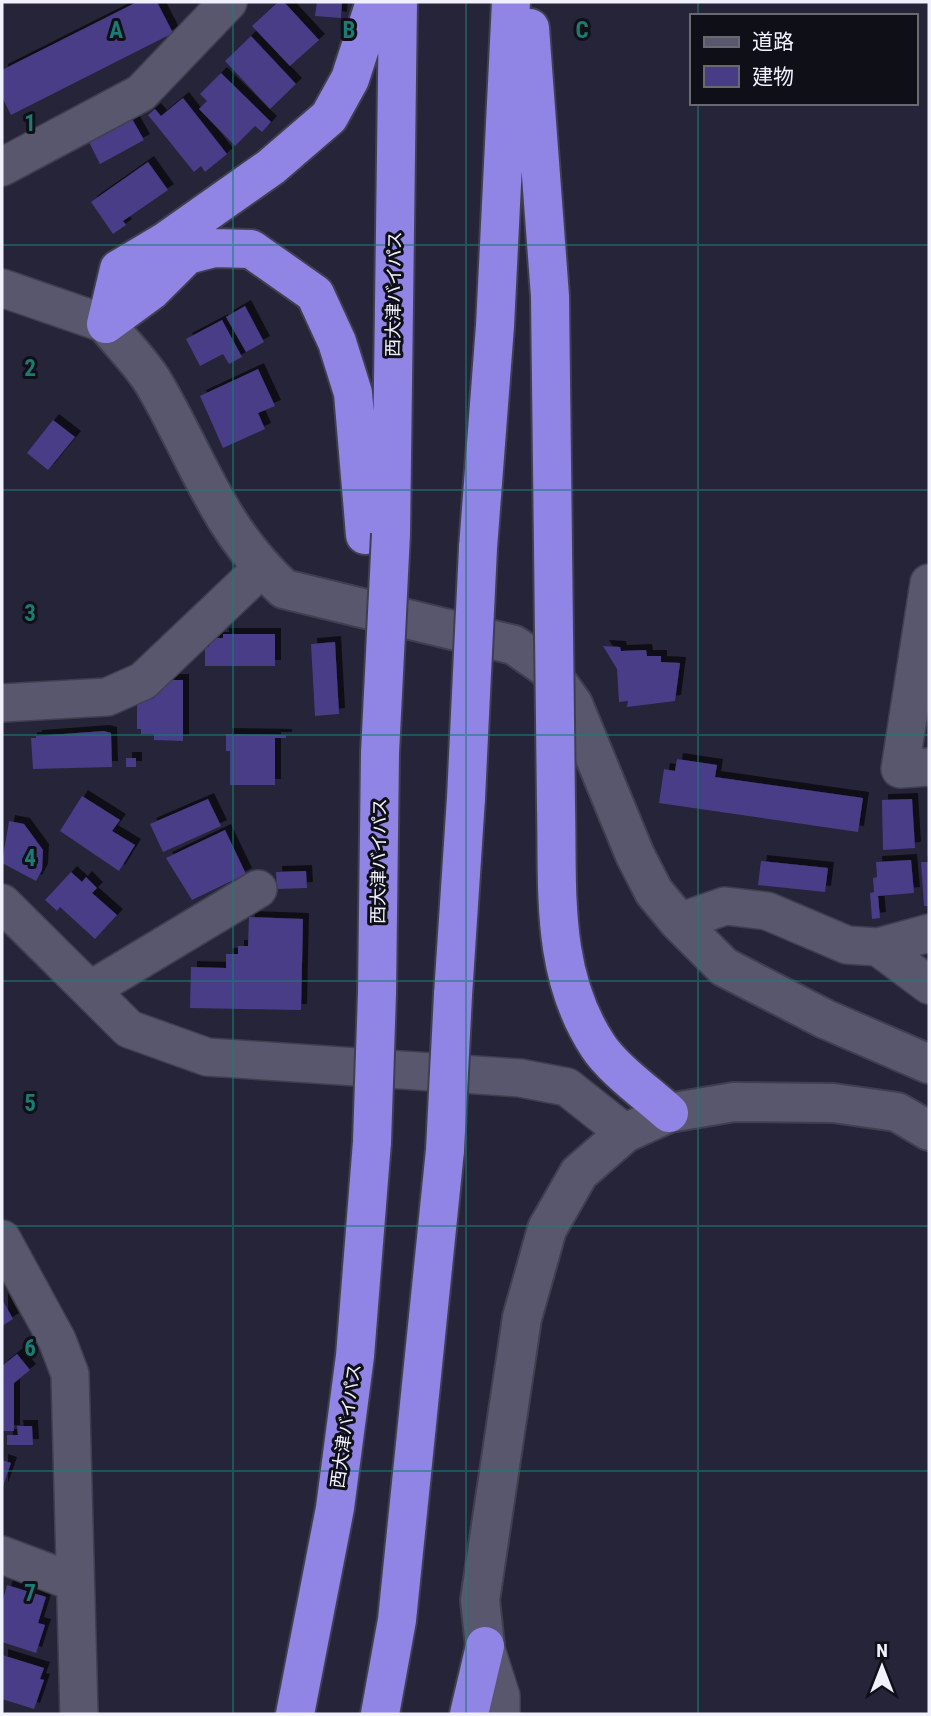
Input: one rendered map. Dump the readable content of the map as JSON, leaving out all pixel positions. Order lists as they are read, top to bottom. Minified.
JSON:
{"streets":{"highway":["西大津バイパス"]},"legend":["道路","建物"],"north":"top","grid":{"columns":["A","B","C"],"rows":["1","2","3","4","5","6","7"]}}
